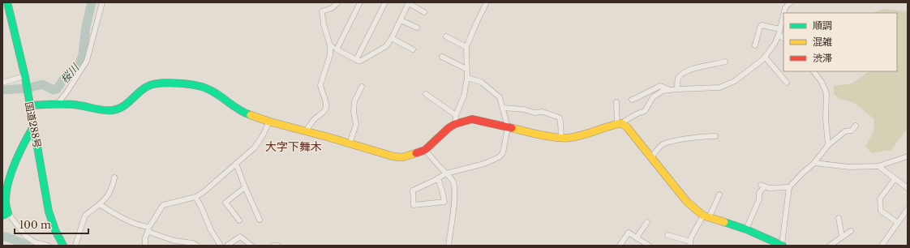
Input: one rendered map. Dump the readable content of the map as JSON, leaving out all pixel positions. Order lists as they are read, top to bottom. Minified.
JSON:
{"streets":{"main road":["国道288号"]},"districts":["大字下舞木"],"water":["桜川"],"legend":["順調","混雑","渋滞"],"scale_bar":"100 m"}
